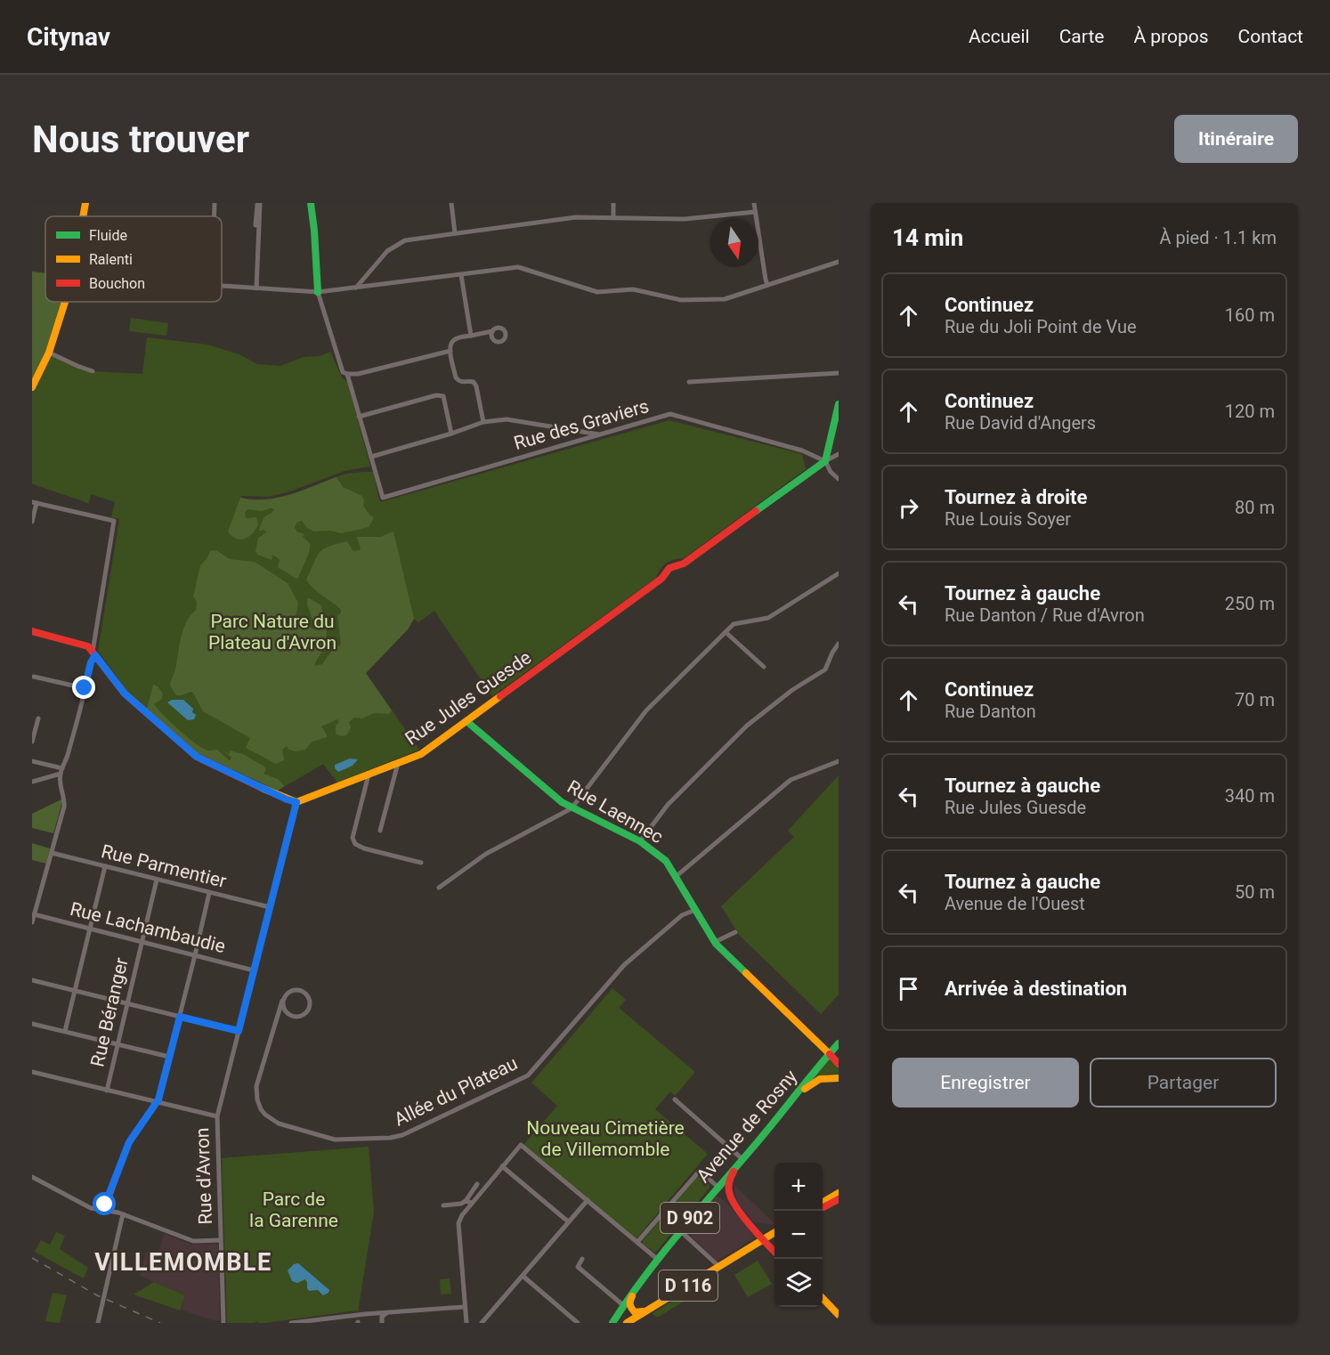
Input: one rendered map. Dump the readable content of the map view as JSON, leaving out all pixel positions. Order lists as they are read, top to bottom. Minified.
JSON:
{"streets":{"street":["Rue des Graviers","Rue Jules Guesde","Rue Laennec","Rue Parmentier","Rue Lachambaudie","Rue Béranger","Allée du Plateau","Avenue de Rosny","Rue d'Avron","D 902","D 116"]},"crossings":[["Rue des Graviers","Rue Jules Guesde"],["Rue Jules Guesde","Rue Laennec"],["Rue Jules Guesde","Rue d'Avron"],["Rue Laennec","Allée du Plateau"],["Rue Laennec","Avenue de Rosny"],["Rue Laennec","D 902"],["Rue Parmentier","Rue Béranger"],["Rue Parmentier","Rue d'Avron"],["Rue Lachambaudie","Rue Béranger"],["Rue Lachambaudie","Rue d'Avron"],["Avenue de Rosny","D 902"],["D 902","D 116"]],"districts":["VILLEMOMBLE"],"parks":["Parc Nature du Plateau d'Avron","Nouveau Cimetière de Villemomble","Parc de la Garenne"],"legend":["Fluide","Ralenti","Bouchon"],"north":"bottom","page":{"header":"Citynav","nav":["Accueil","Carte","À propos","Contact"],"buttons":["Itinéraire",["Enregistrer","Partager"]],"title":"Nous trouver","heading":["14 min","À pied · 1.1 km"],"list":[["Continuez","Rue du Joli Point de Vue","160 m"],["Continuez","Rue David d'Angers","120 m"],["Tournez à droite","Rue Louis Soyer","80 m"],["Tournez à gauche","Rue Danton / Rue d'Avron","250 m"],["Continuez","Rue Danton","70 m"],["Tournez à gauche","Rue Jules Guesde","340 m"],["Tournez à gauche","Avenue de l'Ouest","50 m"],"Arrivée à destination"],"map_buttons":["+","−"]}}
